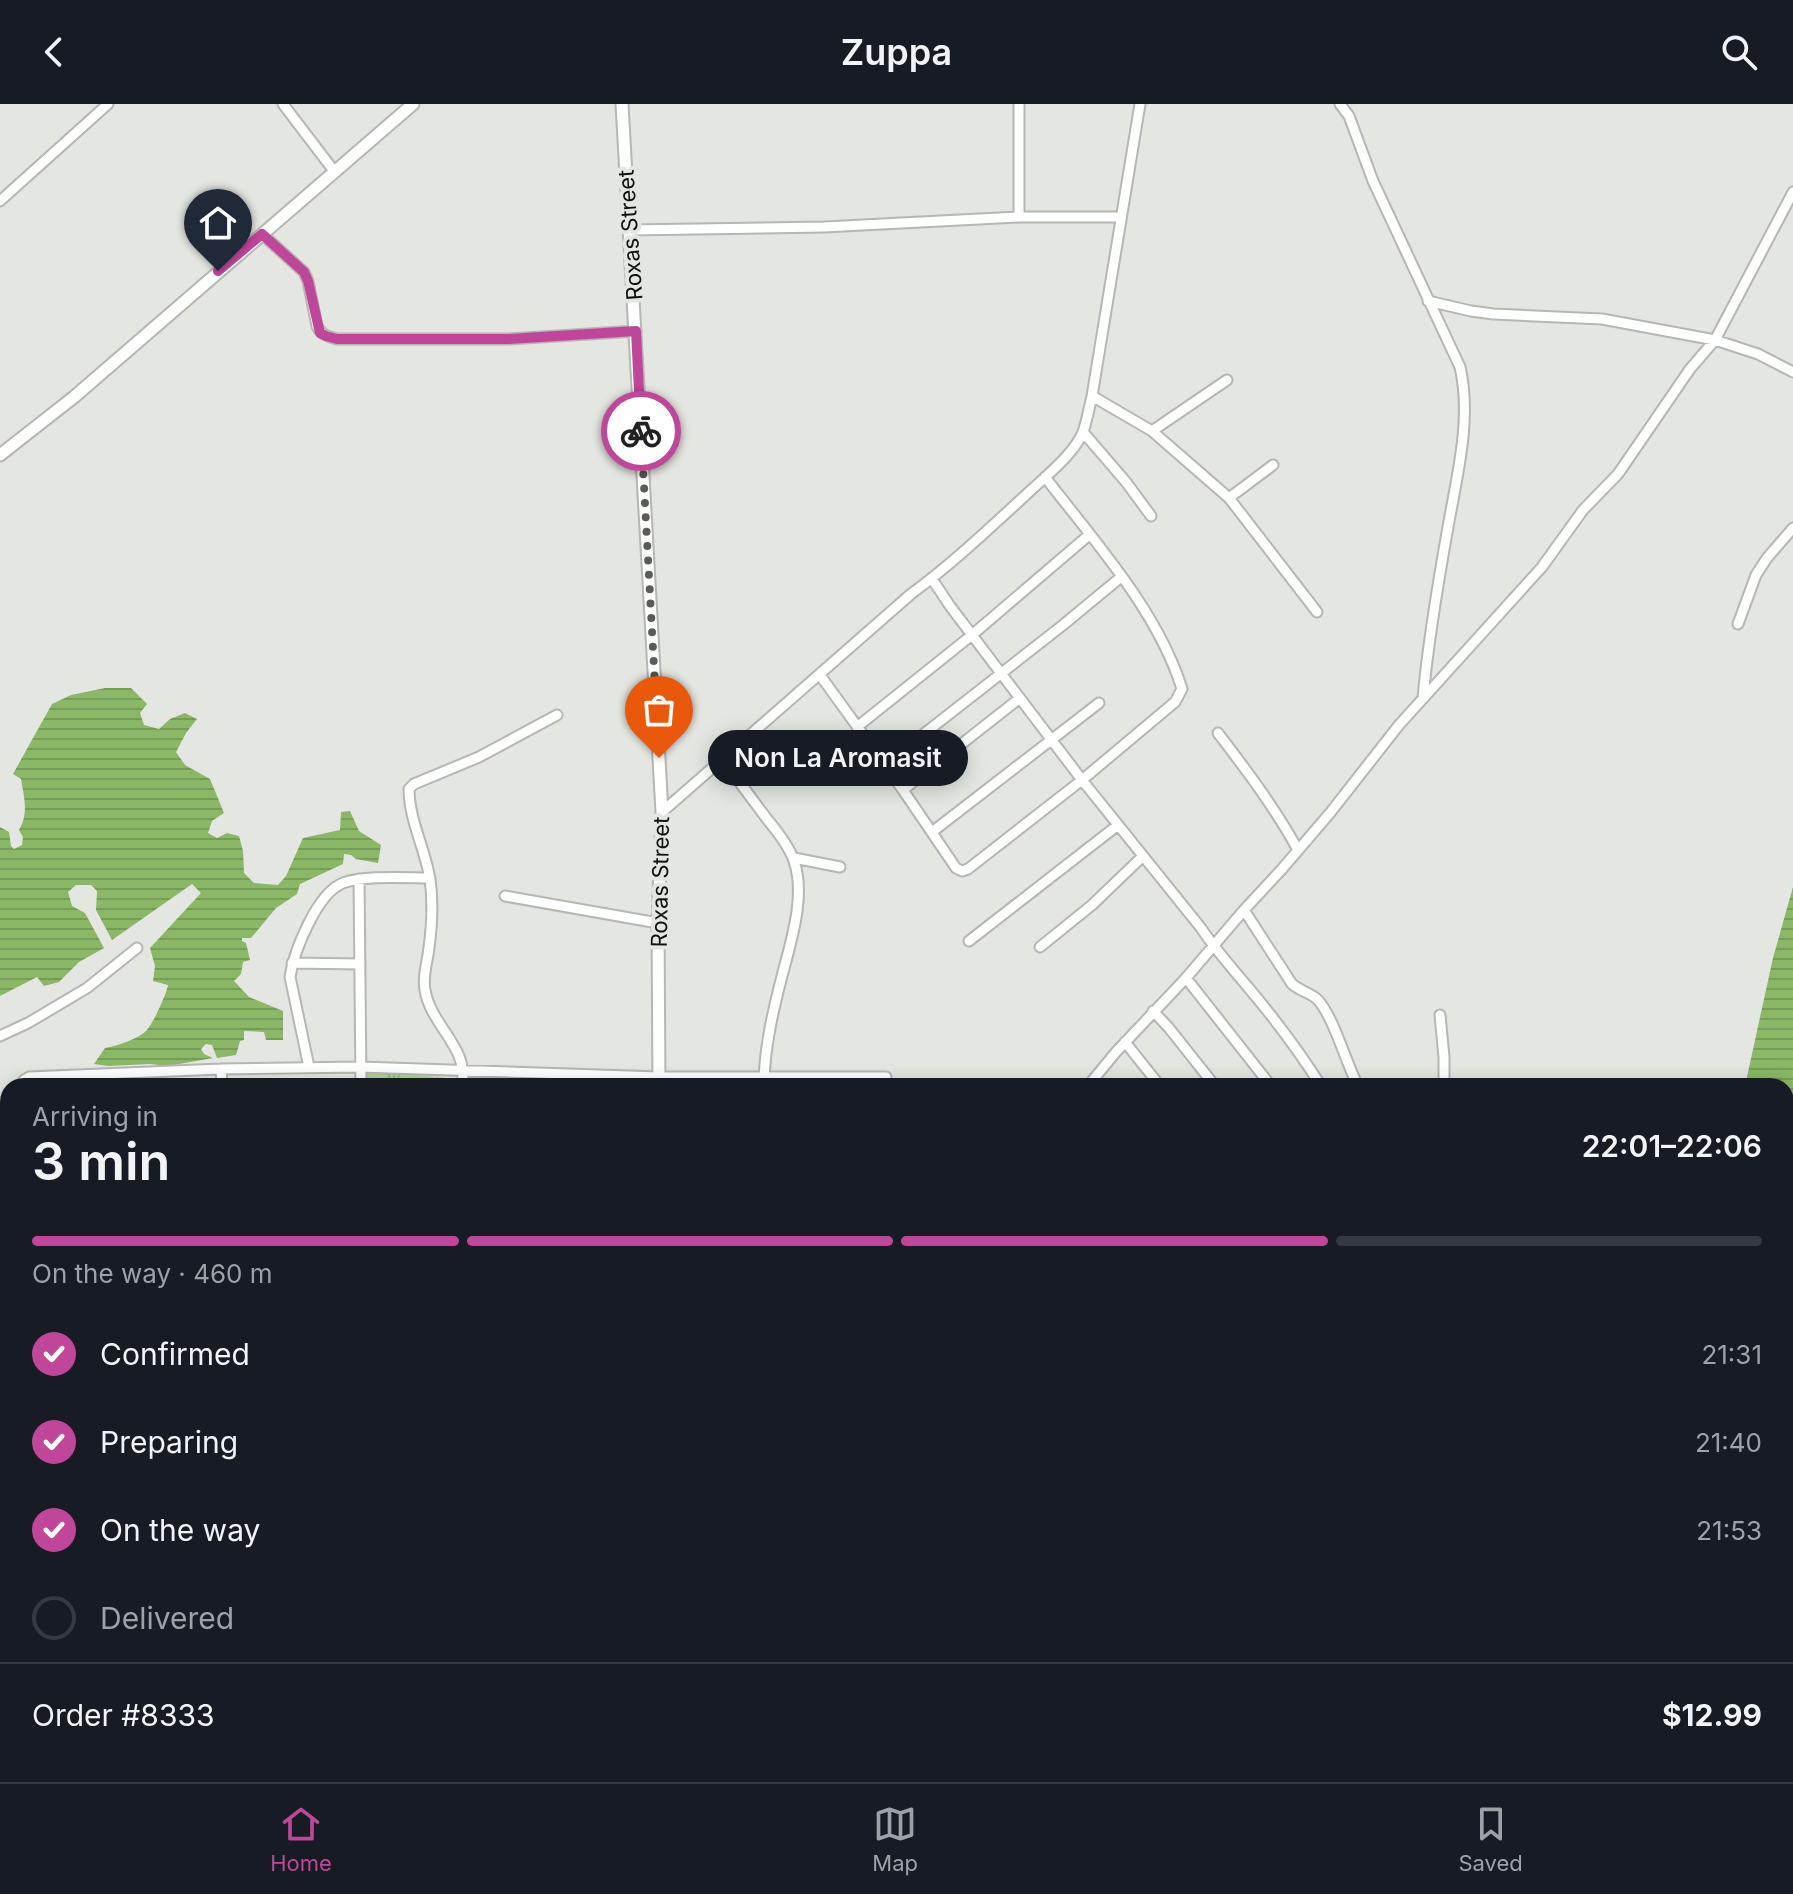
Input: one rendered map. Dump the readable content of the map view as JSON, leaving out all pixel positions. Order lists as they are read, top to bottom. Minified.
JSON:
{"streets":{"main road":["Roxas Street"]},"places":["Non La Aromasit"],"page":{"header":"Zuppa","bubble":"Non La Aromasit","heading":["3 min","Arriving in","22:01–22:06"],"panel":["Order #8333","$12.99"],"bar":"On the way · 460 m","list":[["Confirmed","21:31"],["Preparing","21:40"],["On the way","21:53"],"Delivered"],"tabs":["Home","Map","Saved"]}}
